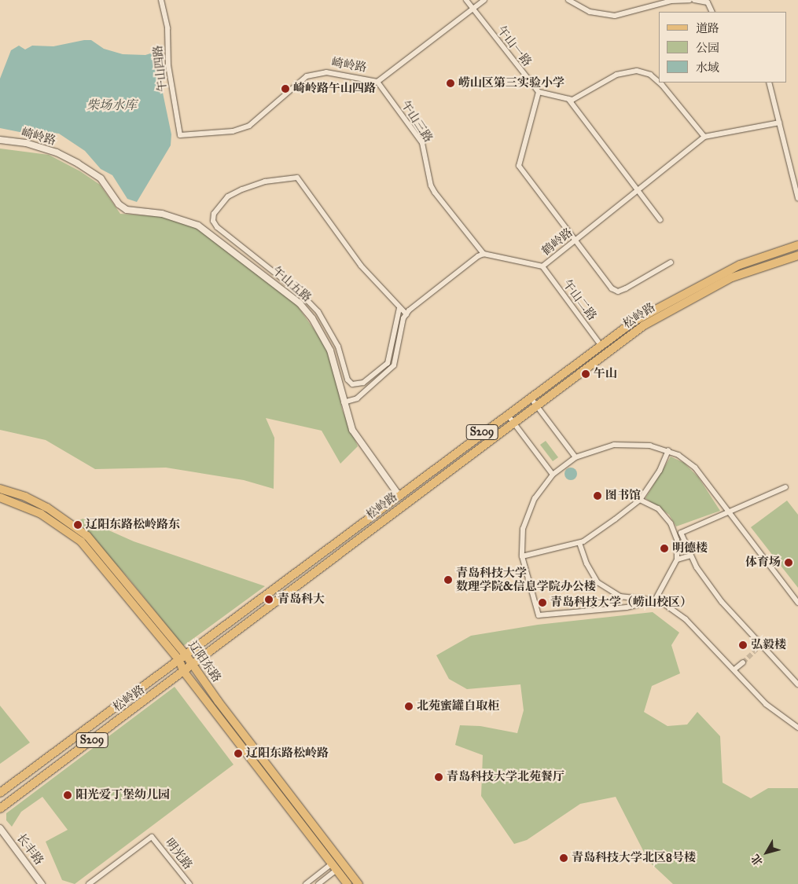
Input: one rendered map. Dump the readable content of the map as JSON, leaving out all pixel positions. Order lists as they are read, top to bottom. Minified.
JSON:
{"streets":{"main road":["松岭路","S209","辽阳东路"],"street":["午山一路","崎岭路","午山四路","午山三路","鹤岭路","午山五路","午山二路","长丰路","明光路"]},"crossings":[["午山一路","崎岭路"],["崎岭路","午山四路"],["崎岭路","午山三路"],["崎岭路","午山五路"],["午山三路","鹤岭路"],["鹤岭路","午山二路"],["午山五路","松岭路"],["午山二路","松岭路"],["松岭路","辽阳东路"]],"water":["柴场水库"],"places":["崂山区第三实验小学","崎岭路午山四路","午山","图书馆","辽阳东路松岭路东","明德楼","体育场","青岛科技大学 数理学院&信息学院办公楼","青岛科大","青岛科技大学（崂山校区）","弘毅楼","北苑蜜罐自取柜","辽阳东路松岭路","青岛科技大学北苑餐厅","阳光爱丁堡幼儿园","青岛科技大学北区8号楼"],"legend":["道路","公园","水域"],"north":"bottom left"}
